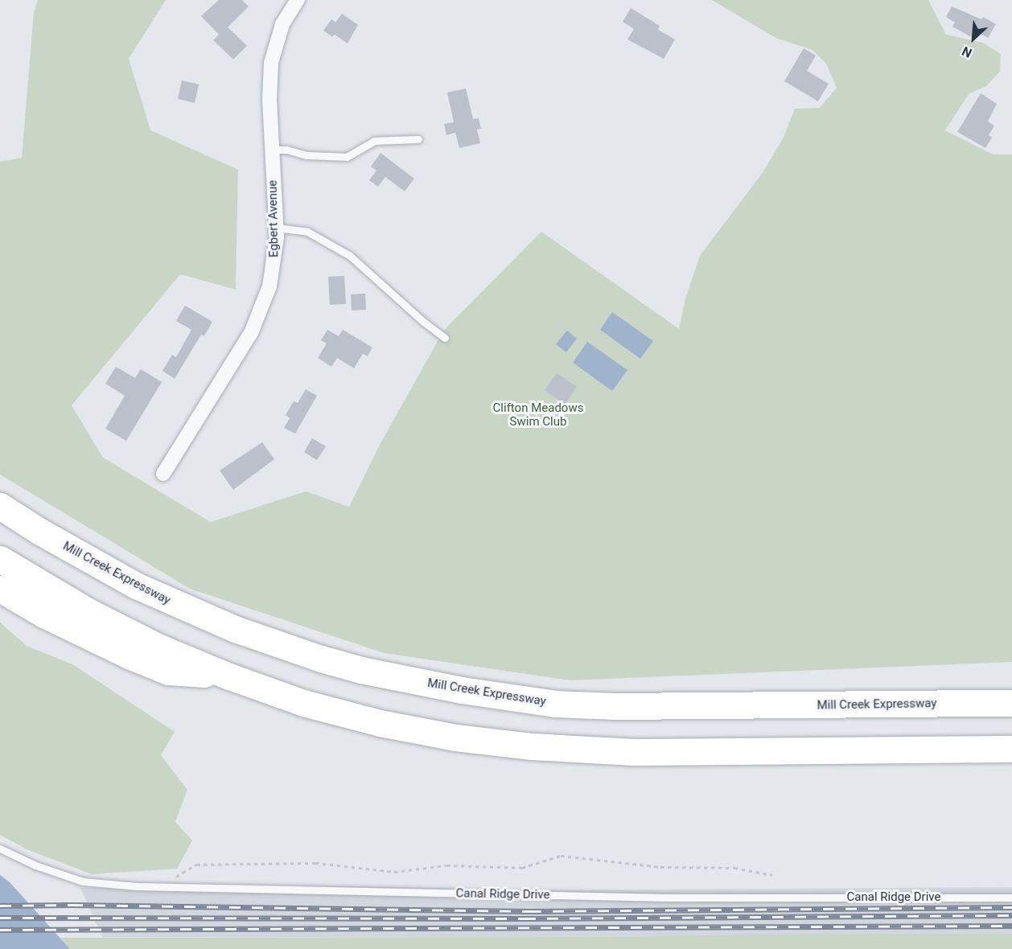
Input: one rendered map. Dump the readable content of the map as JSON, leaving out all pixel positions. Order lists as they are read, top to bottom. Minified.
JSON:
{"streets":{"highway":["Mill Creek Expressway"],"street":["Egbert Avenue"],"lane":["Canal Ridge Drive"]},"parks":["Clifton Meadows Swim Club"],"north":"bottom left"}
